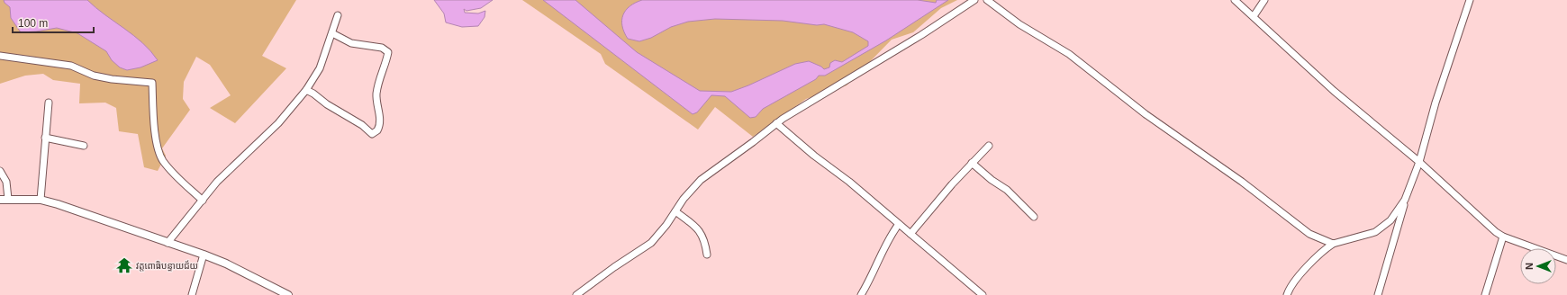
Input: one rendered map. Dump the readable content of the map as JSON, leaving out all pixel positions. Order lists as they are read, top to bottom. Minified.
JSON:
{"places":{"temple":["វត្តពោធិបន្ទាយជ័យ"]},"scale_bar":"100 m","north":"left"}
